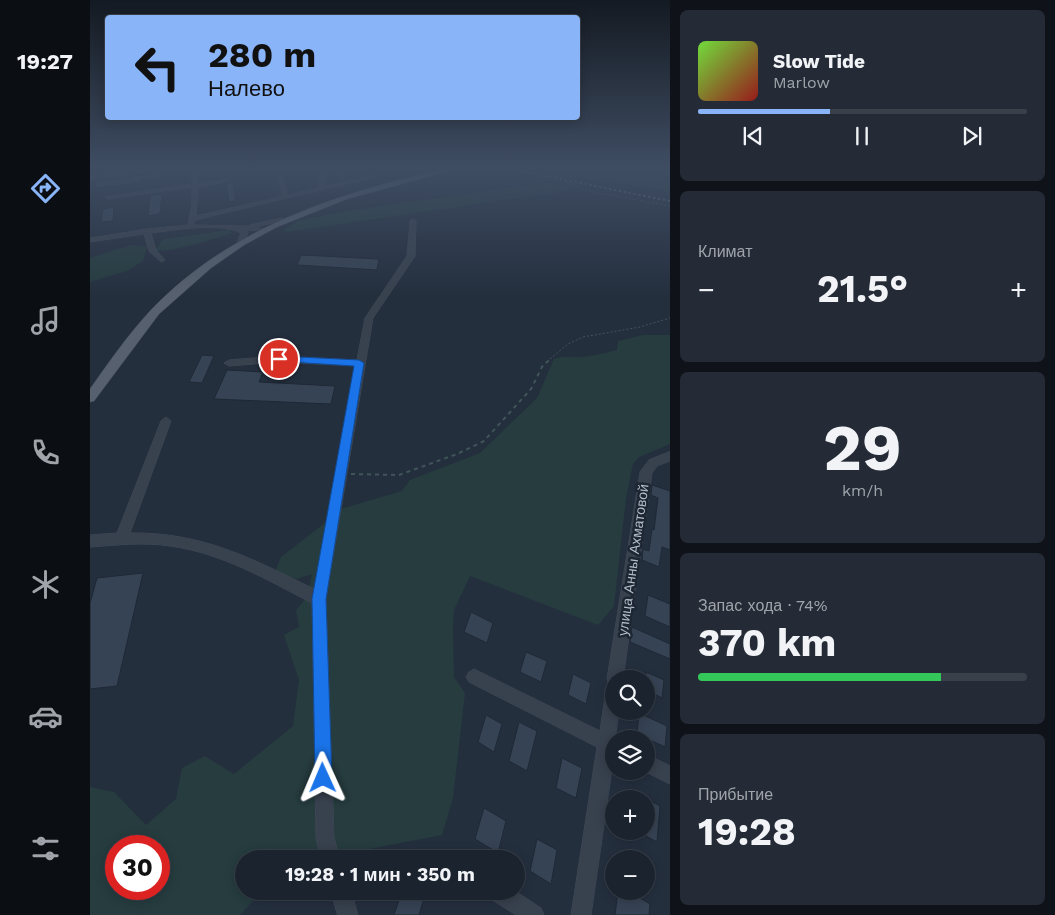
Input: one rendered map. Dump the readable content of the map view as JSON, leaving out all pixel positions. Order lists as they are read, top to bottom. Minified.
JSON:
{"streets":{"street":["улица Анны Ахматовой"]},"page":{"tabs":"19:27","turn":["280 m","Налево"],"song":["Slow Tide","Marlow"],"tile":["Климат",["29","km/h"],["Запас хода · 74%","370 km"],["Прибытие","19:28"]],"heat":["−","21.5°","+"],"map_buttons":["+","−"],"limit":"30","trip":"19:28 · 1 мин · 350 m"}}
